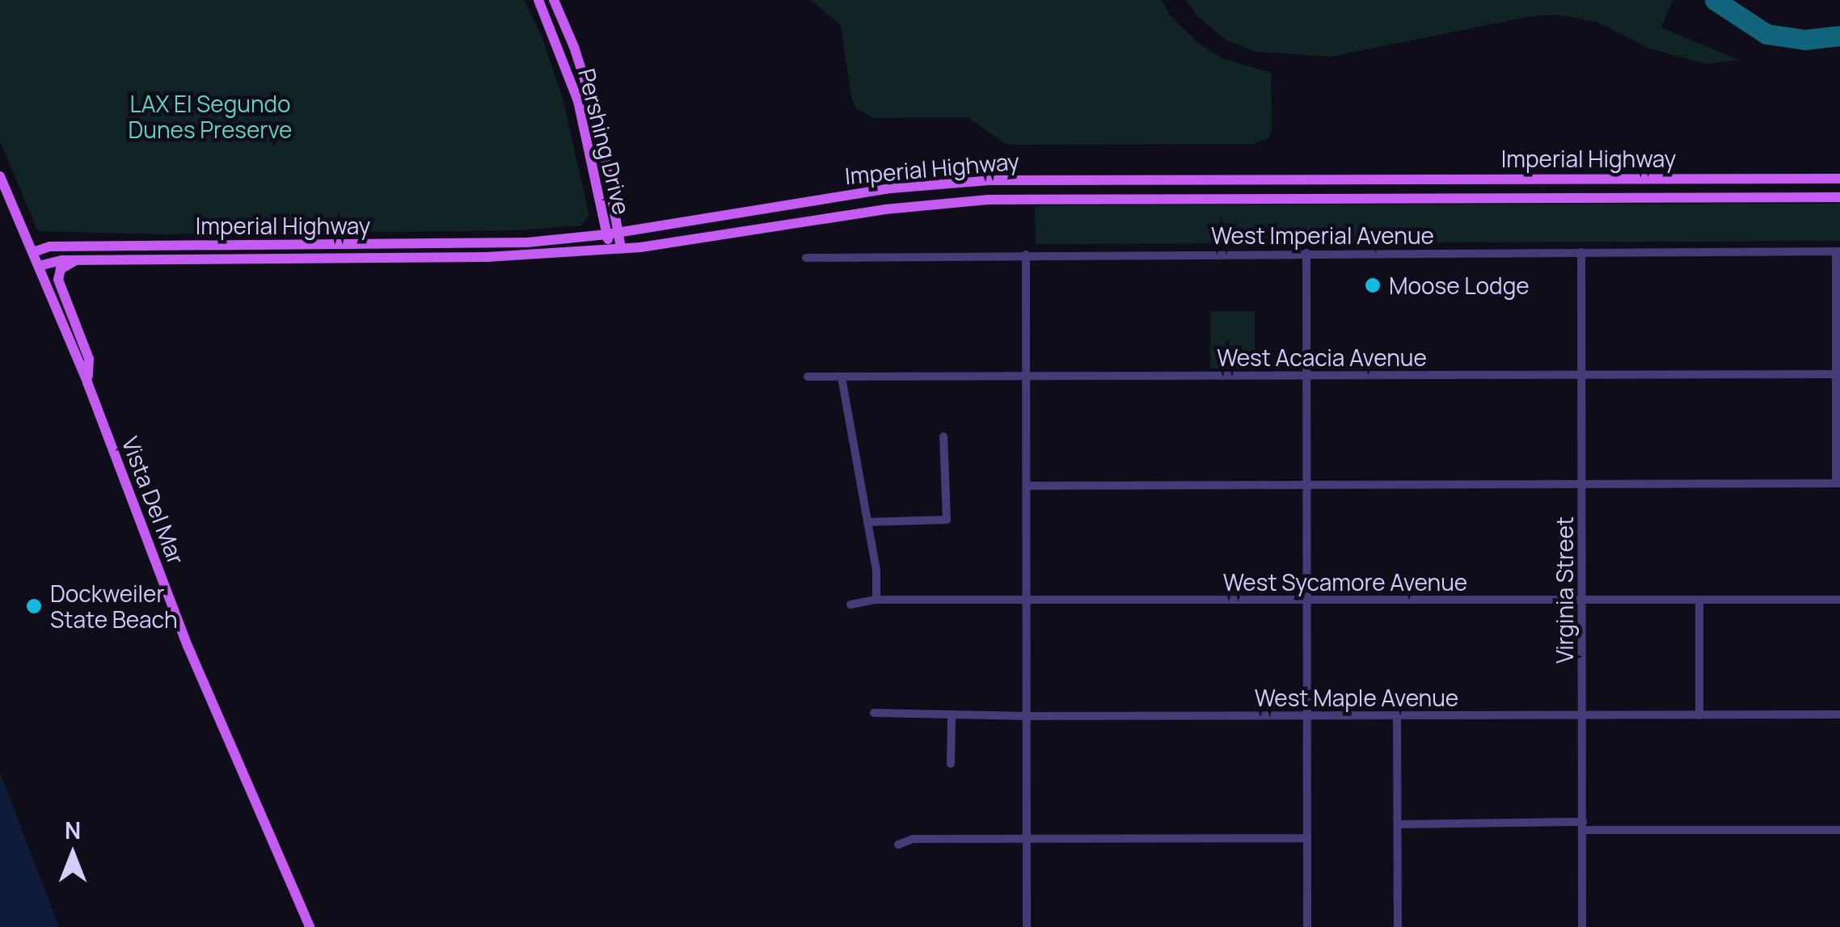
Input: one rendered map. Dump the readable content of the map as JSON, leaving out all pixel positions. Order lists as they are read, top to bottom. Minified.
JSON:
{"streets":{"main road":["Pershing Drive","Imperial Highway","Vista Del Mar"],"street":["West Imperial Avenue","West Acacia Avenue","West Sycamore Avenue","Virginia Street","West Maple Avenue"]},"crossings":[["Pershing Drive","Imperial Highway"],["Imperial Highway","Vista Del Mar"],["West Imperial Avenue","Virginia Street"],["West Acacia Avenue","Virginia Street"],["West Sycamore Avenue","Virginia Street"],["Virginia Street","West Maple Avenue"]],"parks":["LAX El Segundo Dunes Preserve"],"places":["Moose Lodge","Dockweiler State Beach"],"north":"top"}
